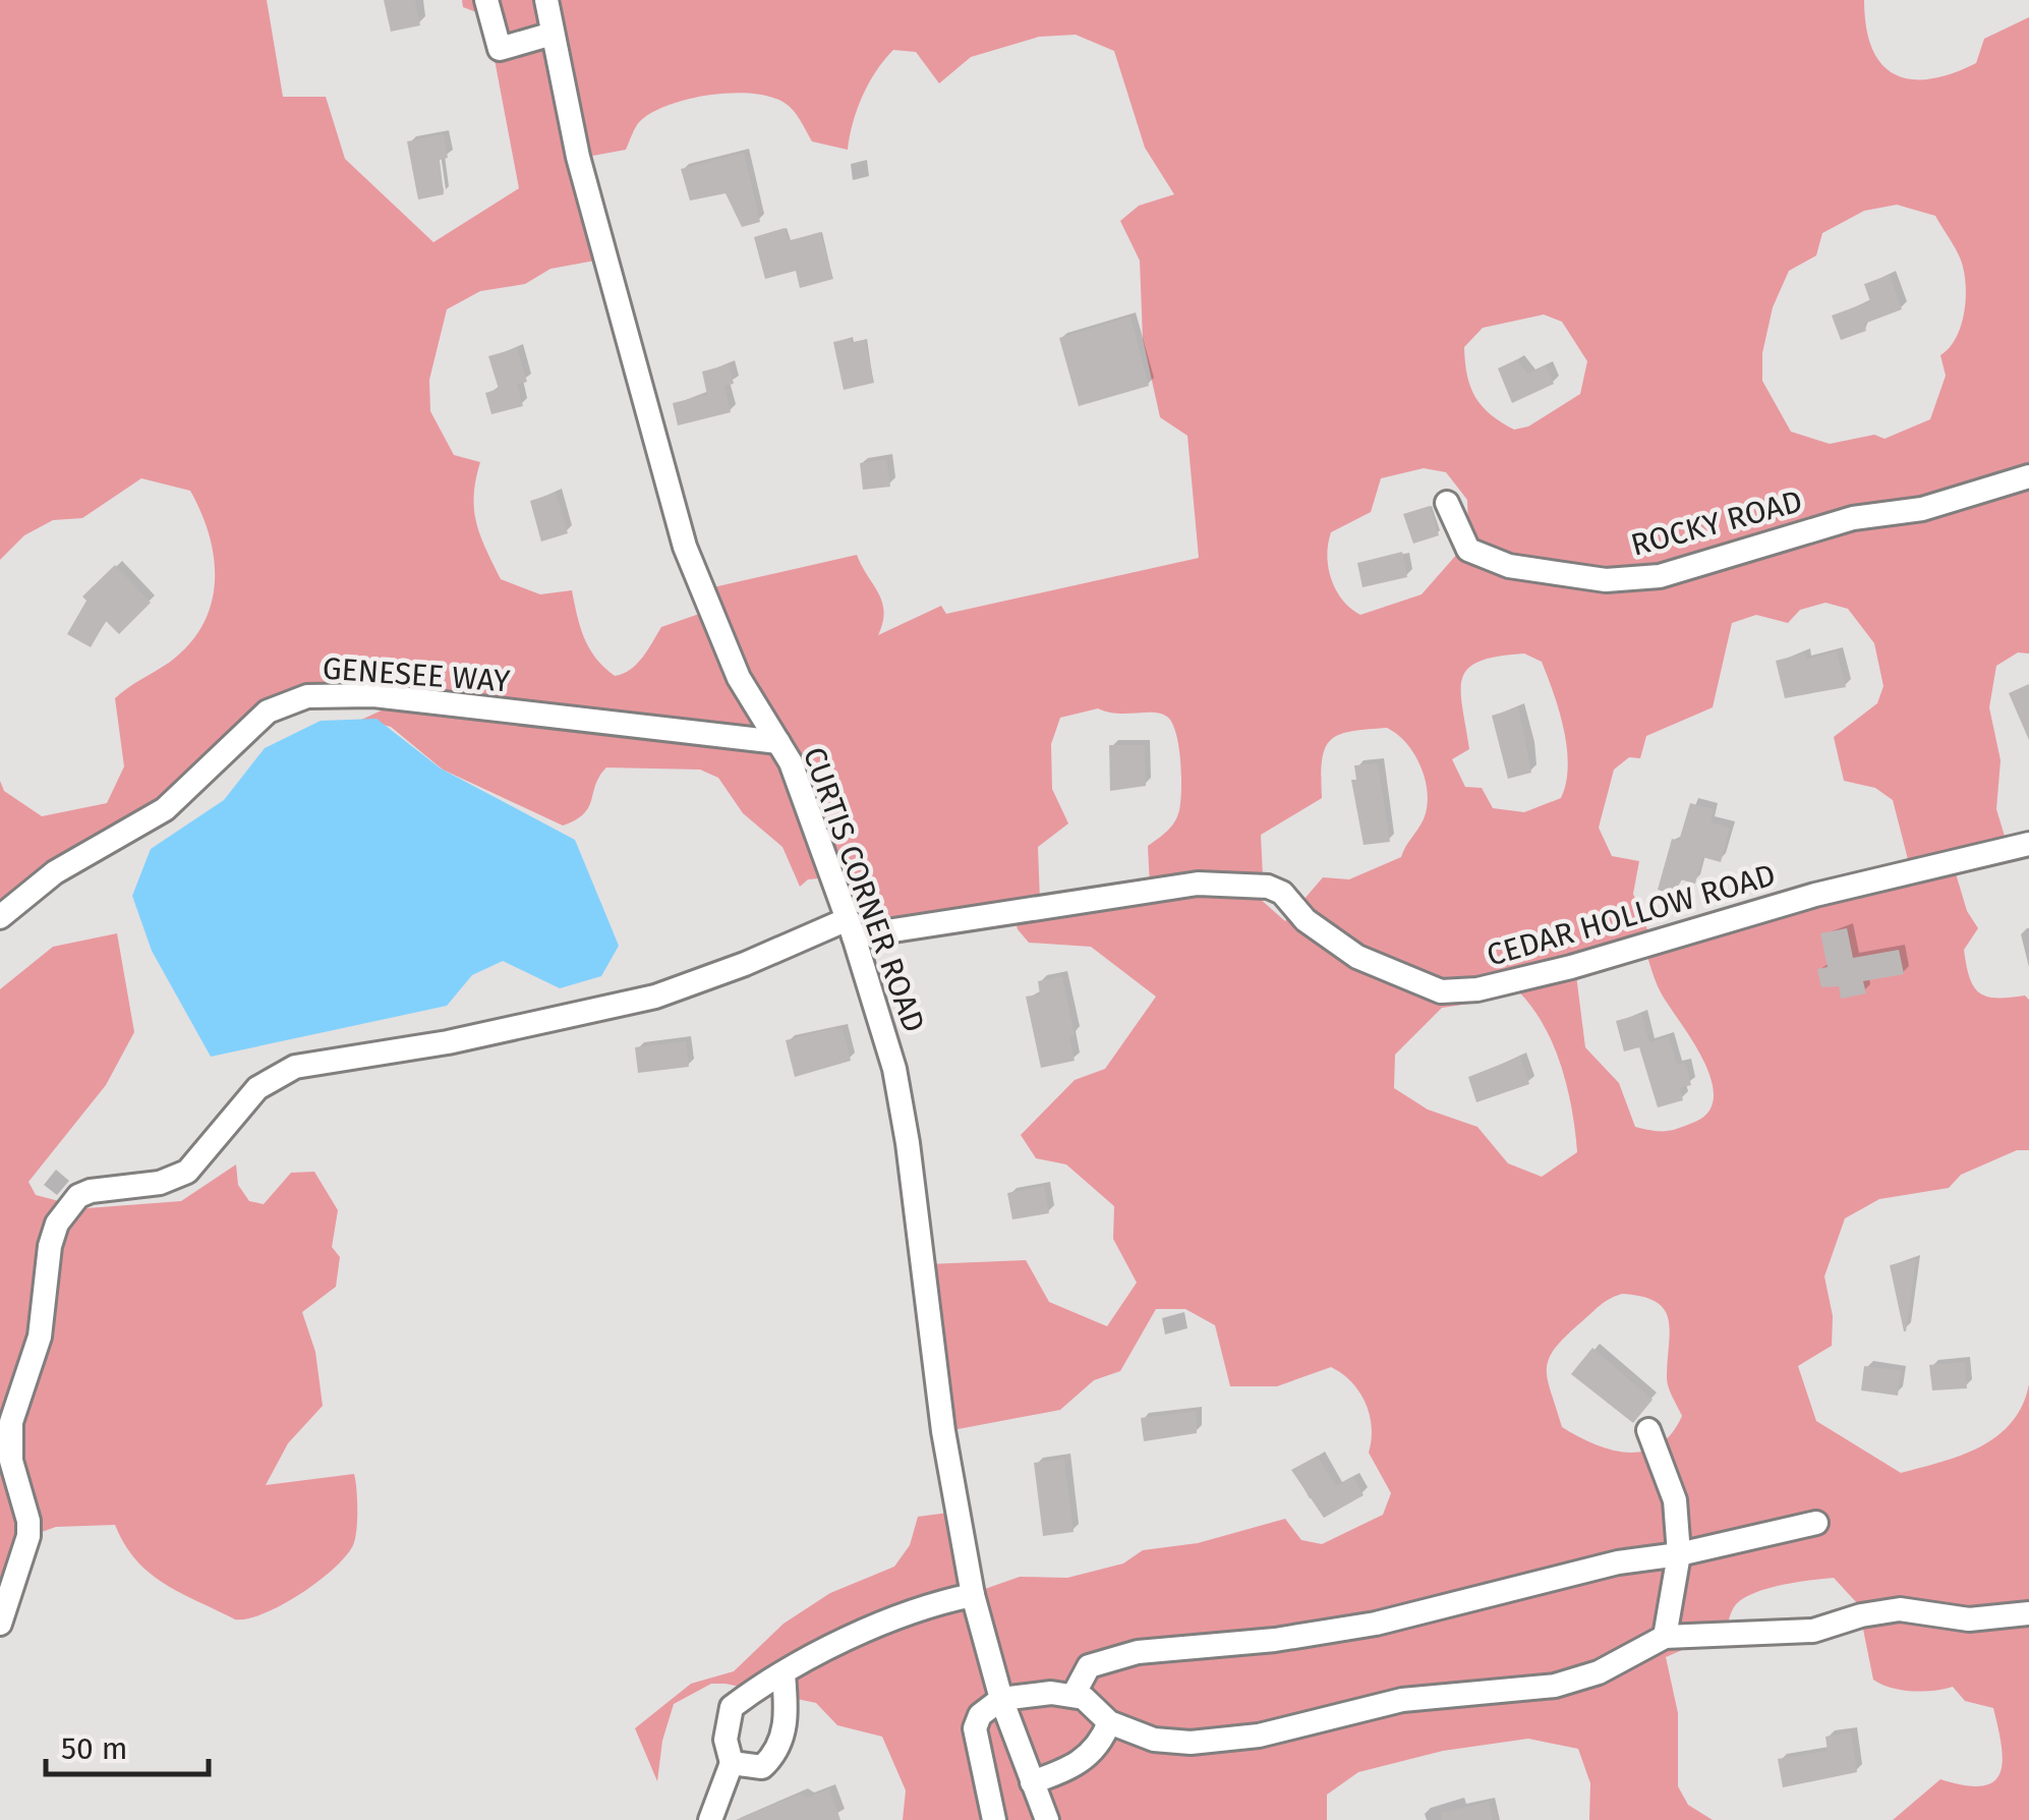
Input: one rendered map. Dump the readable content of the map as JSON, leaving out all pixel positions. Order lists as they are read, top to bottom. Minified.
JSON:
{"streets":{"street":["ROCKY ROAD","GENESEE WAY","CURTIS CORNER ROAD","CEDAR HOLLOW ROAD"]},"crossings":[["GENESEE WAY","CURTIS CORNER ROAD"],["CURTIS CORNER ROAD","CEDAR HOLLOW ROAD"]],"scale_bar":"50 m"}
